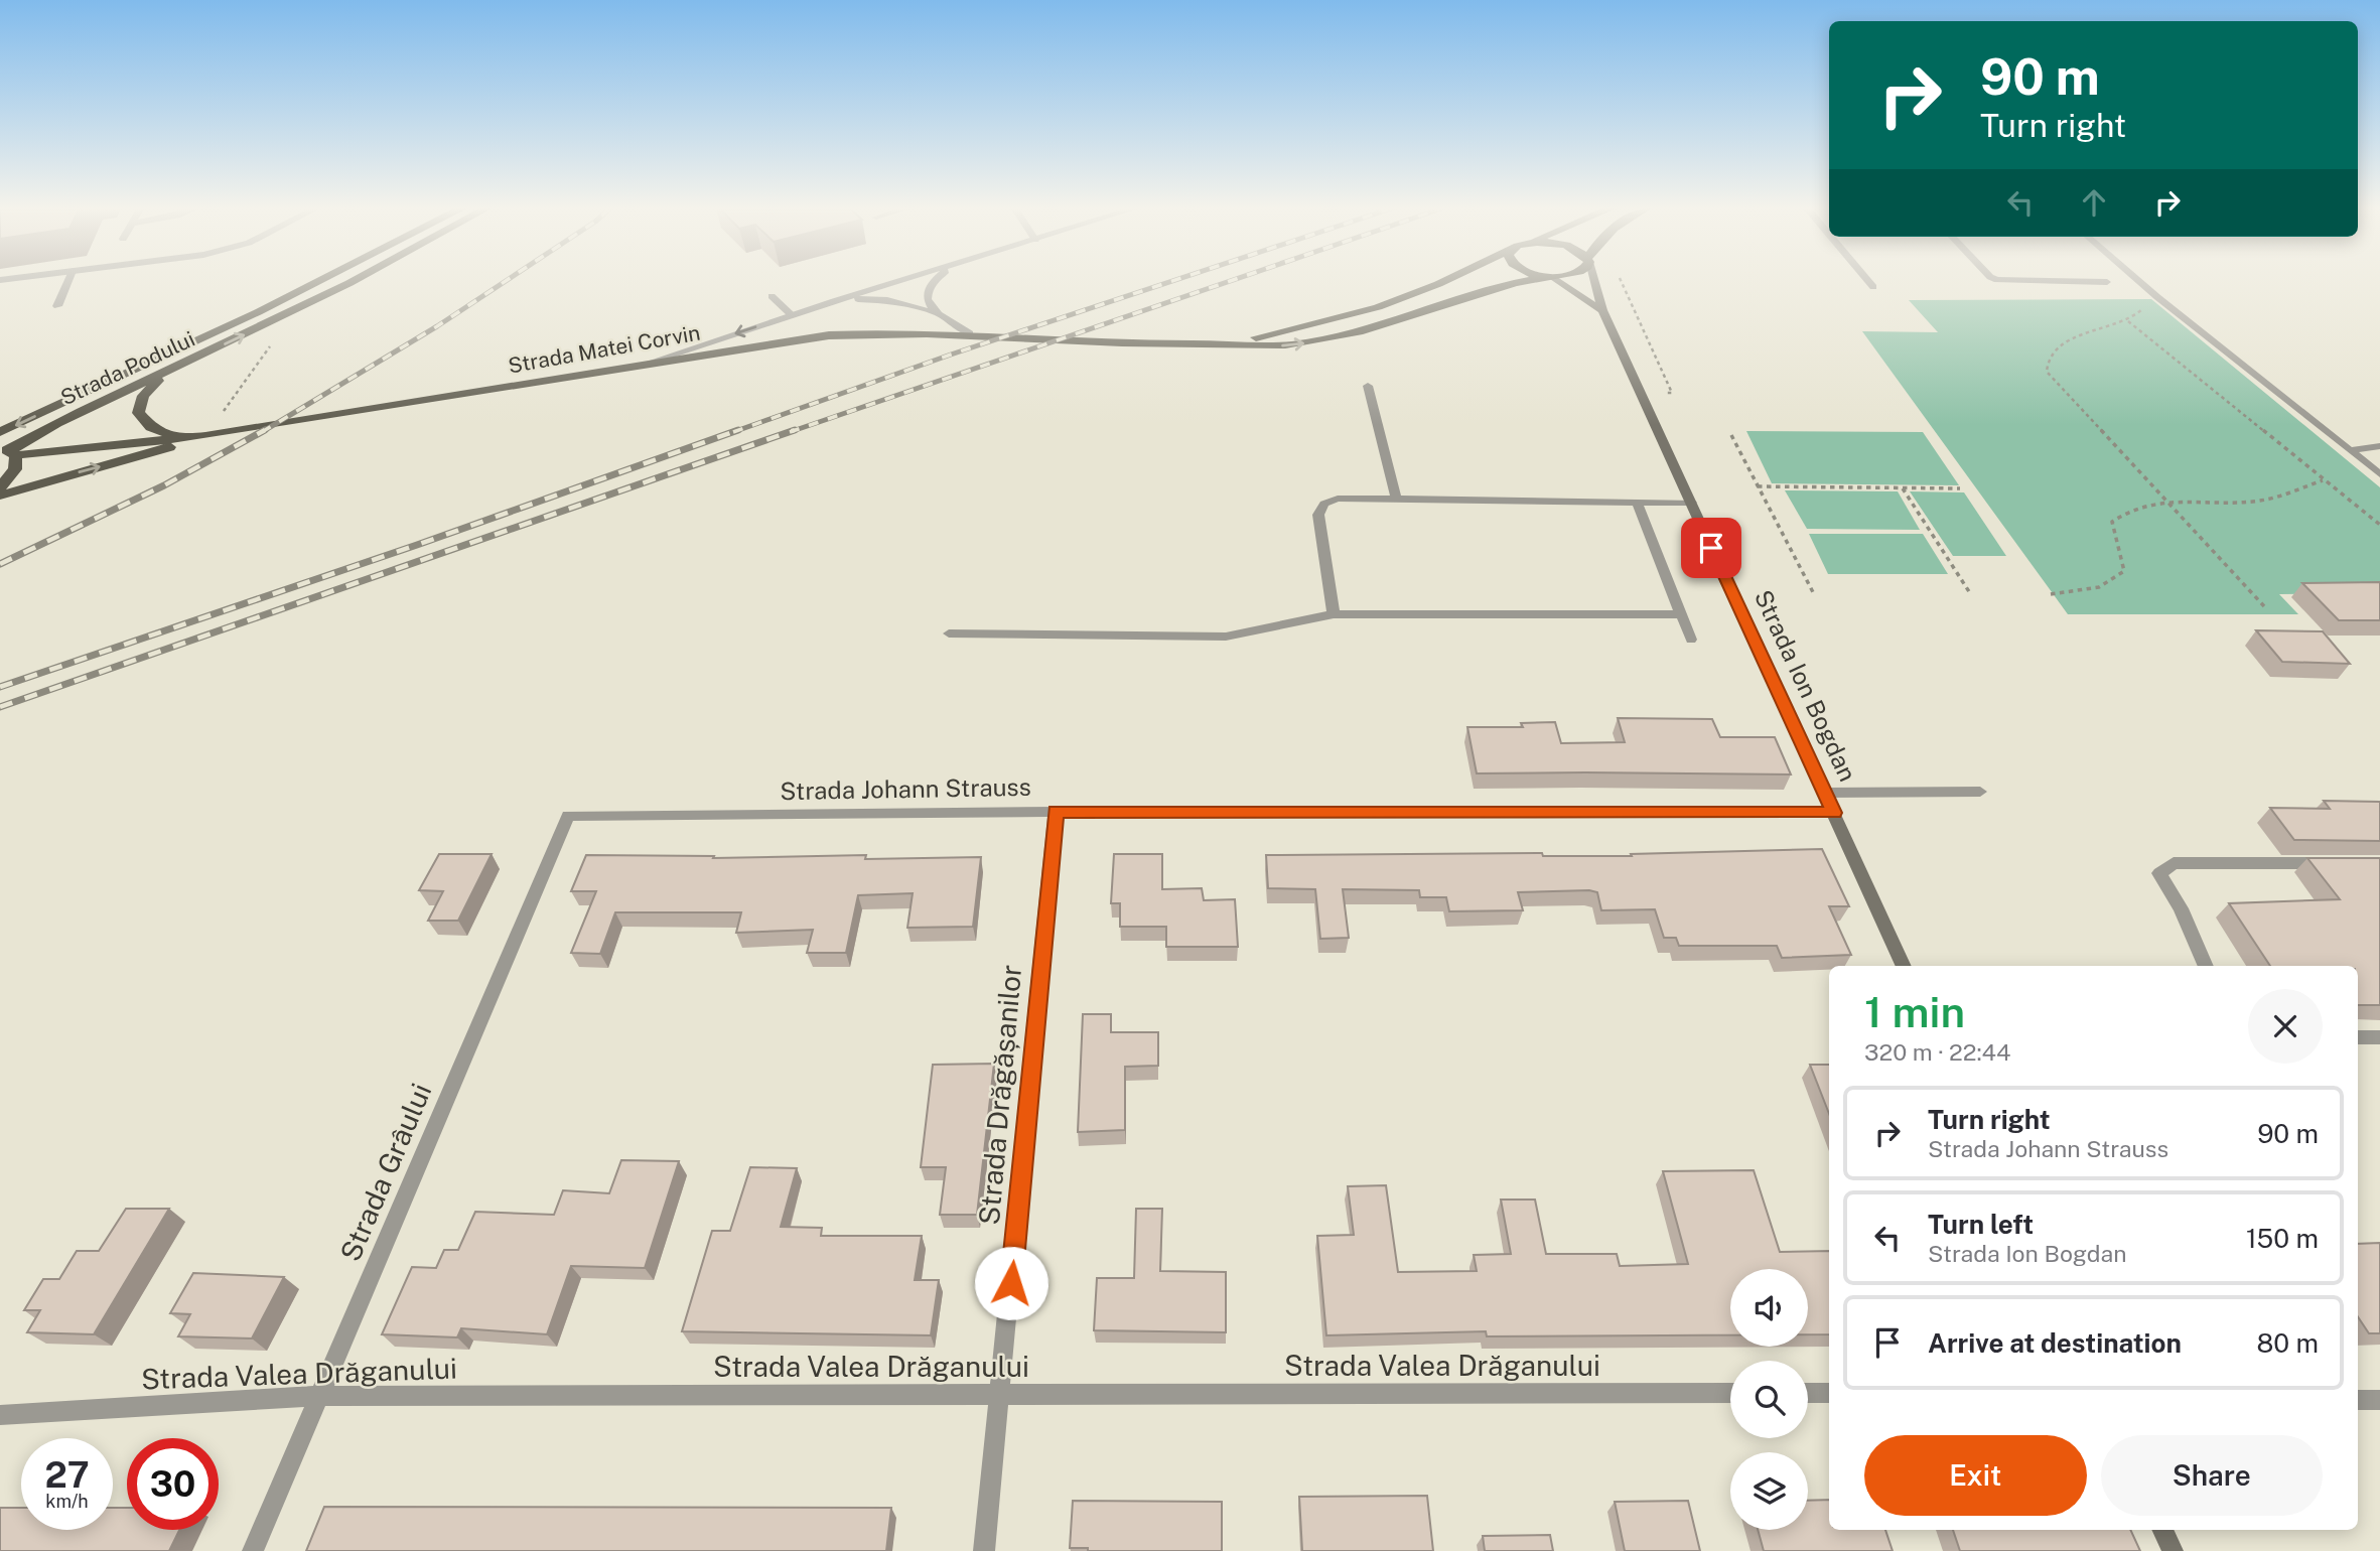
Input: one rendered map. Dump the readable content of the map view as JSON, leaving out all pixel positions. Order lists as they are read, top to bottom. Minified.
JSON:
{"streets":{"main road":["Strada Matei Corvin","Strada Podului","Strada Ion Bogdan"],"street":["Strada Johann Strauss","Strada Drăgășanilor","Strada Grâului","Strada Valea Drăganului"]},"crossings":[["Strada Ion Bogdan","Strada Johann Strauss"],["Strada Johann Strauss","Strada Drăgășanilor"],["Strada Johann Strauss","Strada Grâului"],["Strada Drăgășanilor","Strada Valea Drăganului"],["Strada Grâului","Strada Valea Drăganului"]],"page":{"turn":["90 m","Turn right"],"heading":["1 min","320 m · 22:44"],"list":[{"name":"Turn right","note":"Strada Johann Strauss","value":"90 m"},{"name":"Turn left","note":"Strada Ion Bogdan","value":"150 m"},{"name":"Arrive at destination","value":"80 m"}],"buttons":["Exit","Share"],"speed":"27 km/h","limit":"30"}}
